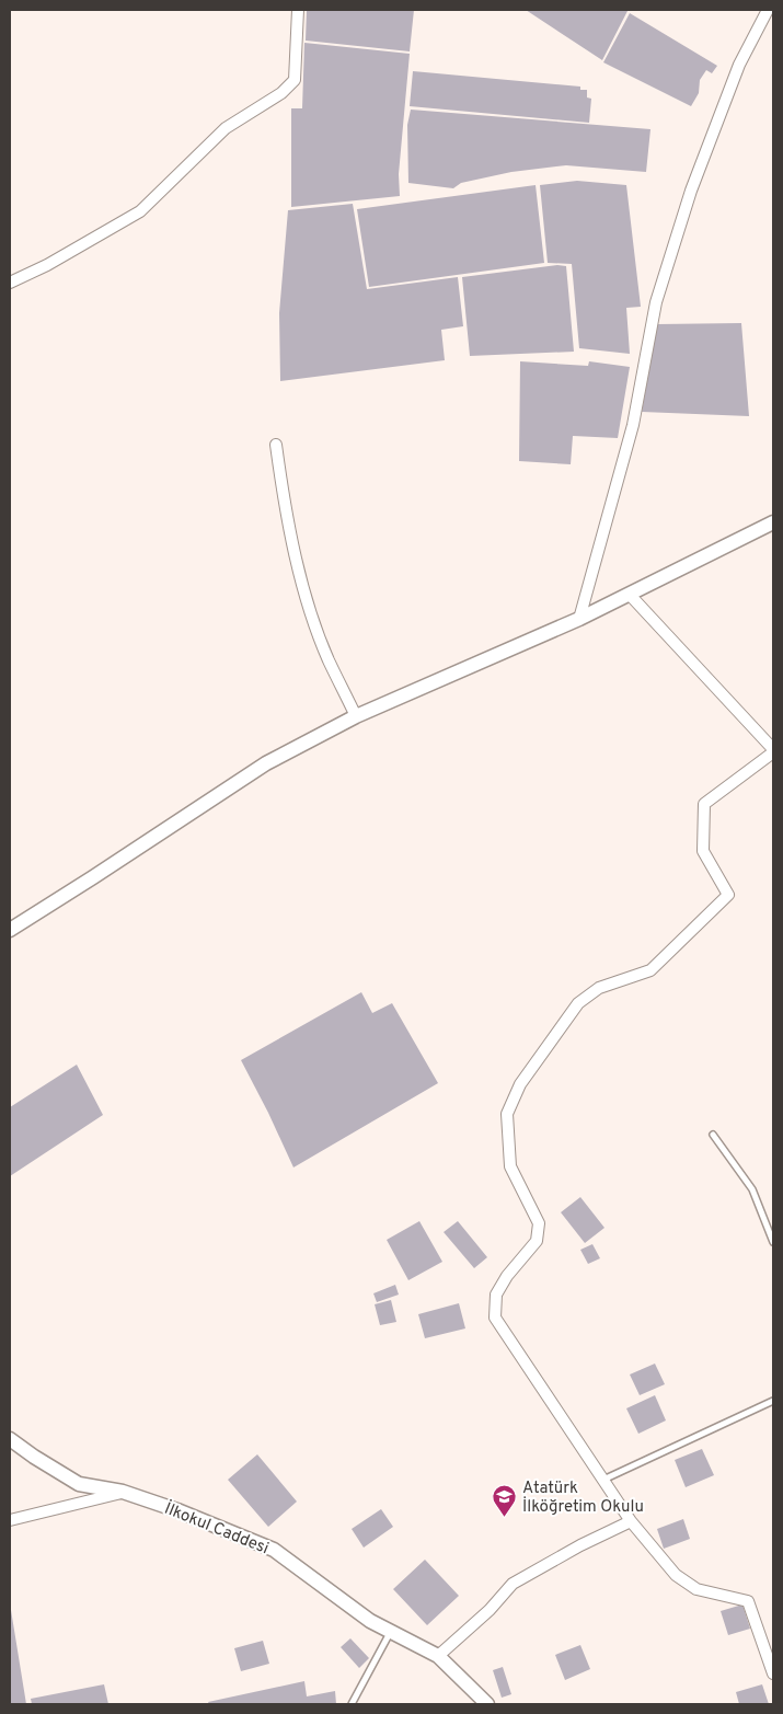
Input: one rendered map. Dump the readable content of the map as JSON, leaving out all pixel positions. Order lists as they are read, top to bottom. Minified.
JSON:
{"streets":{"street":["İlkokul Caddesi"]},"places":{"school or university":["Atatürk İlköğretim Okulu"]}}
